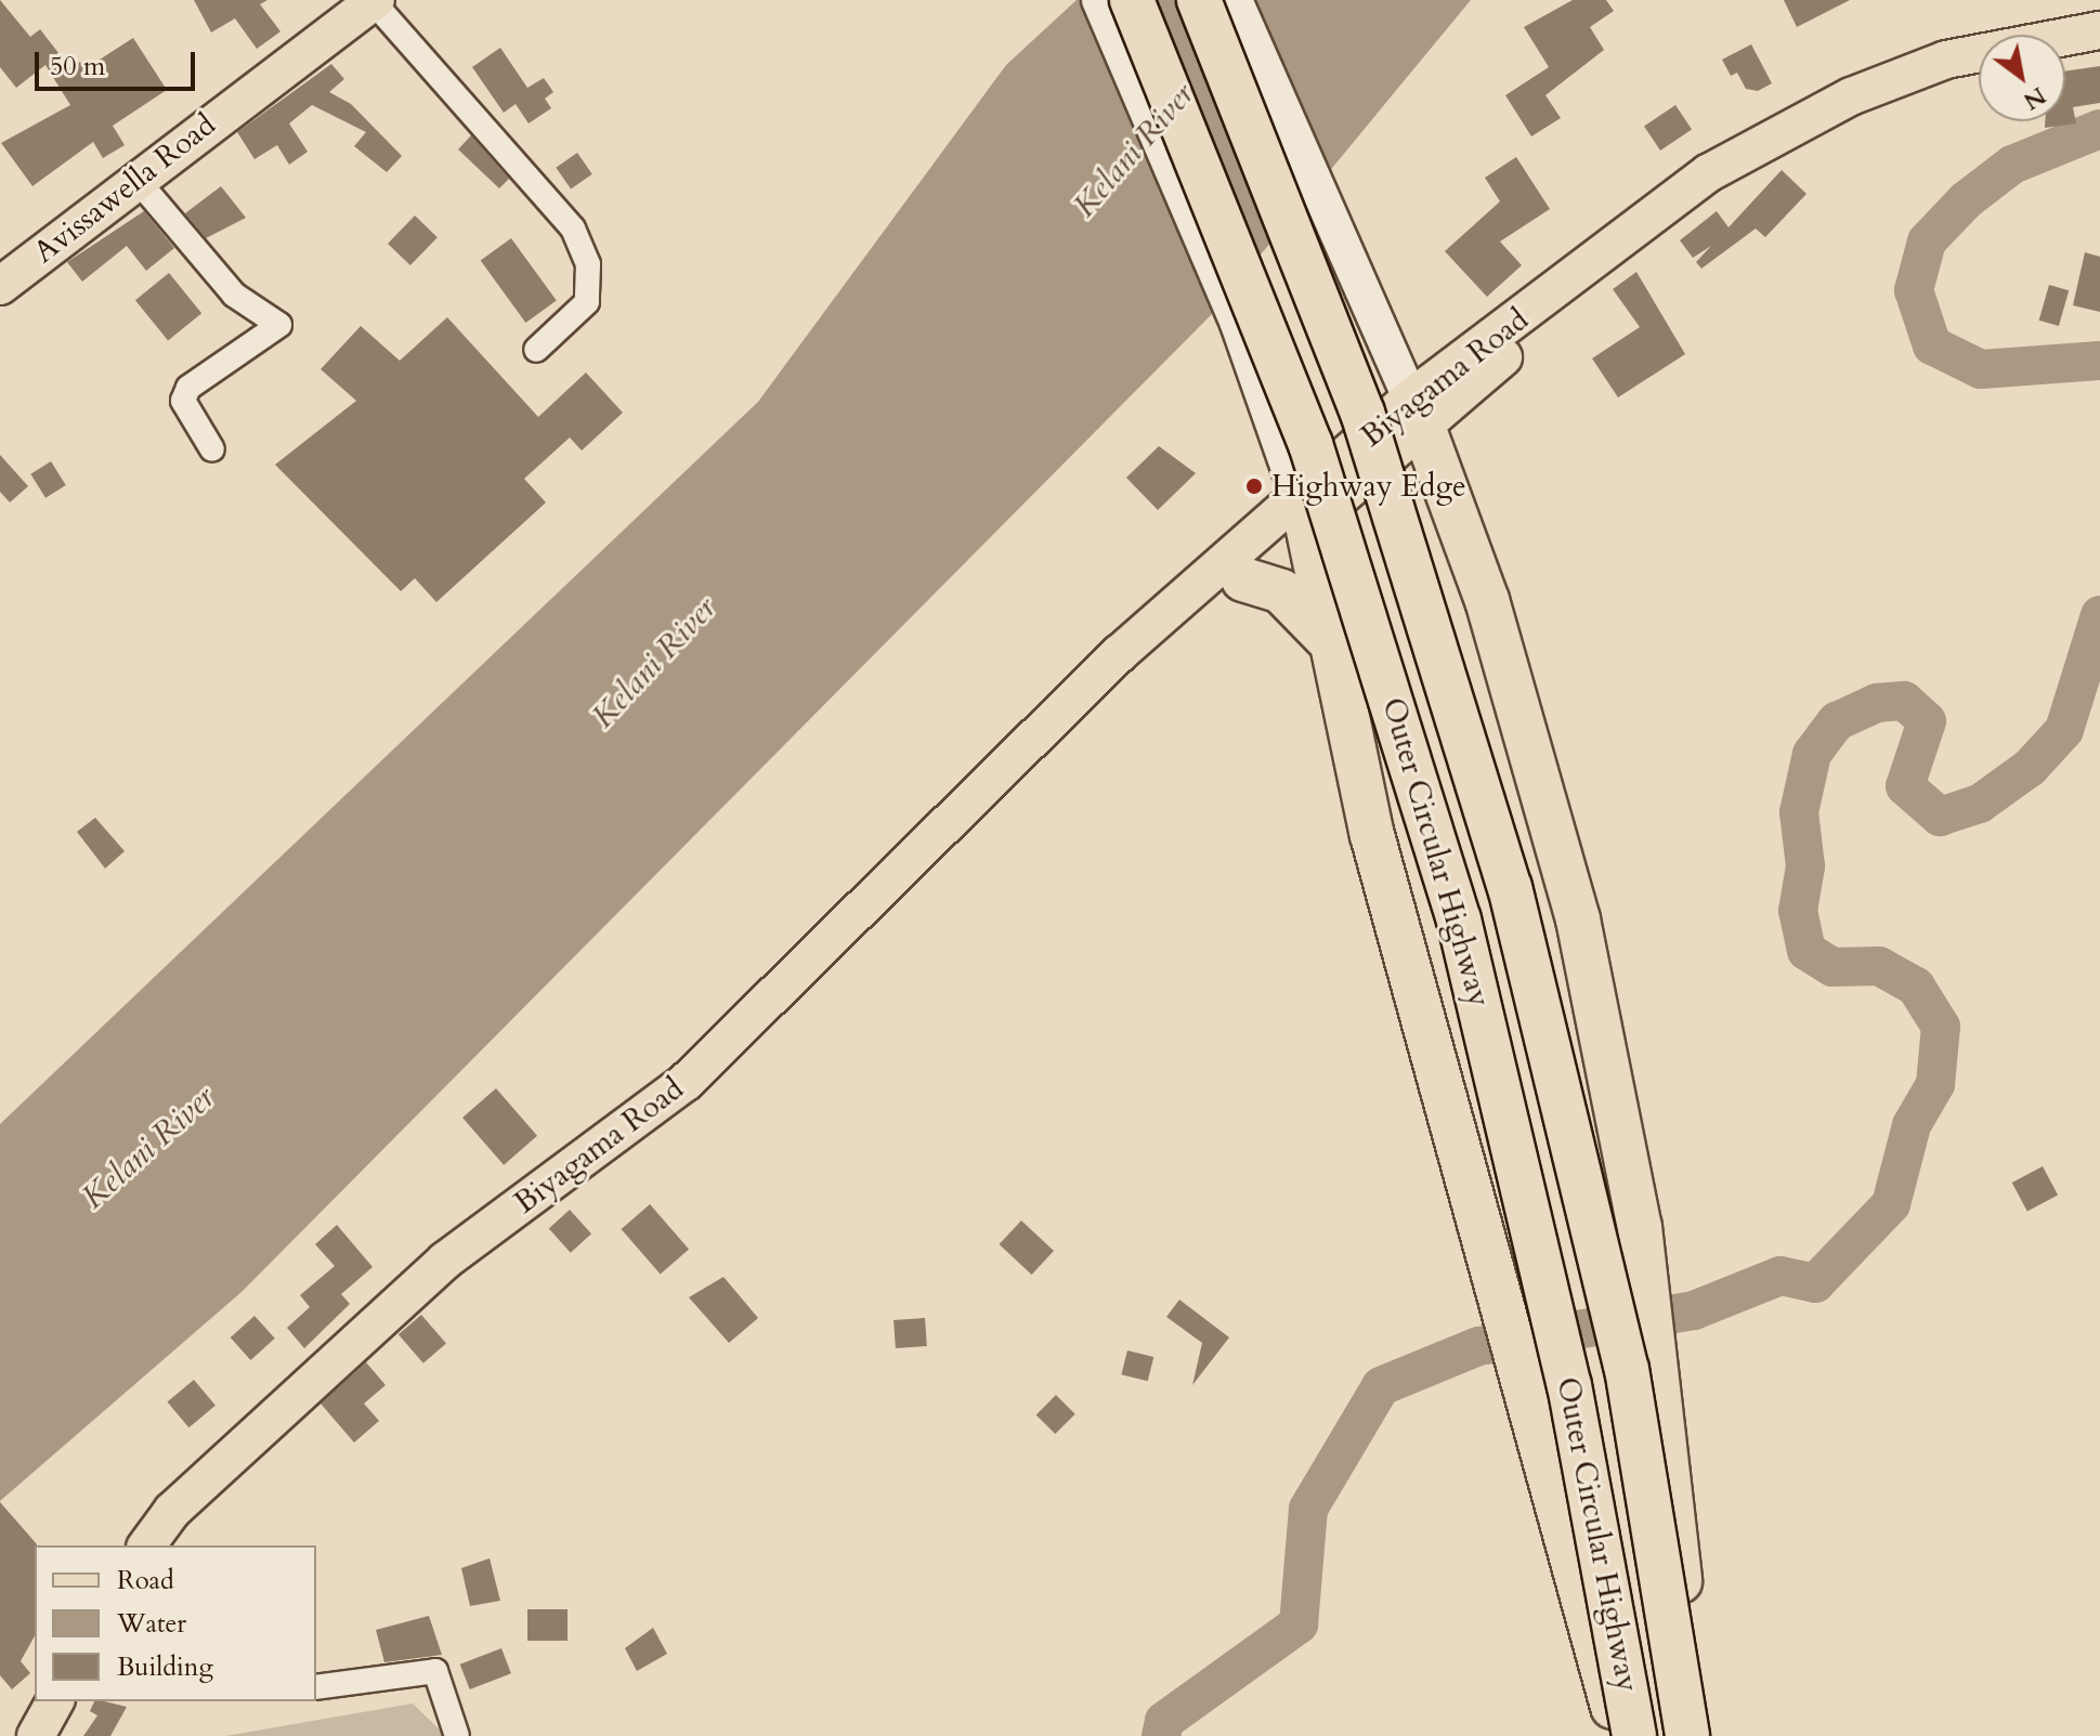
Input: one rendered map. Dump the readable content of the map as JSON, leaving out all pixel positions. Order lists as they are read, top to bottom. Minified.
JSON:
{"streets":{"highway":["Outer Circular Highway"],"main road":["Avissawella Road","Biyagama Road"]},"water":["Kelani River"],"places":["Highway Edge"],"legend":["Road","Water","Building"],"scale_bar":"50 m","north":"bottom right"}
